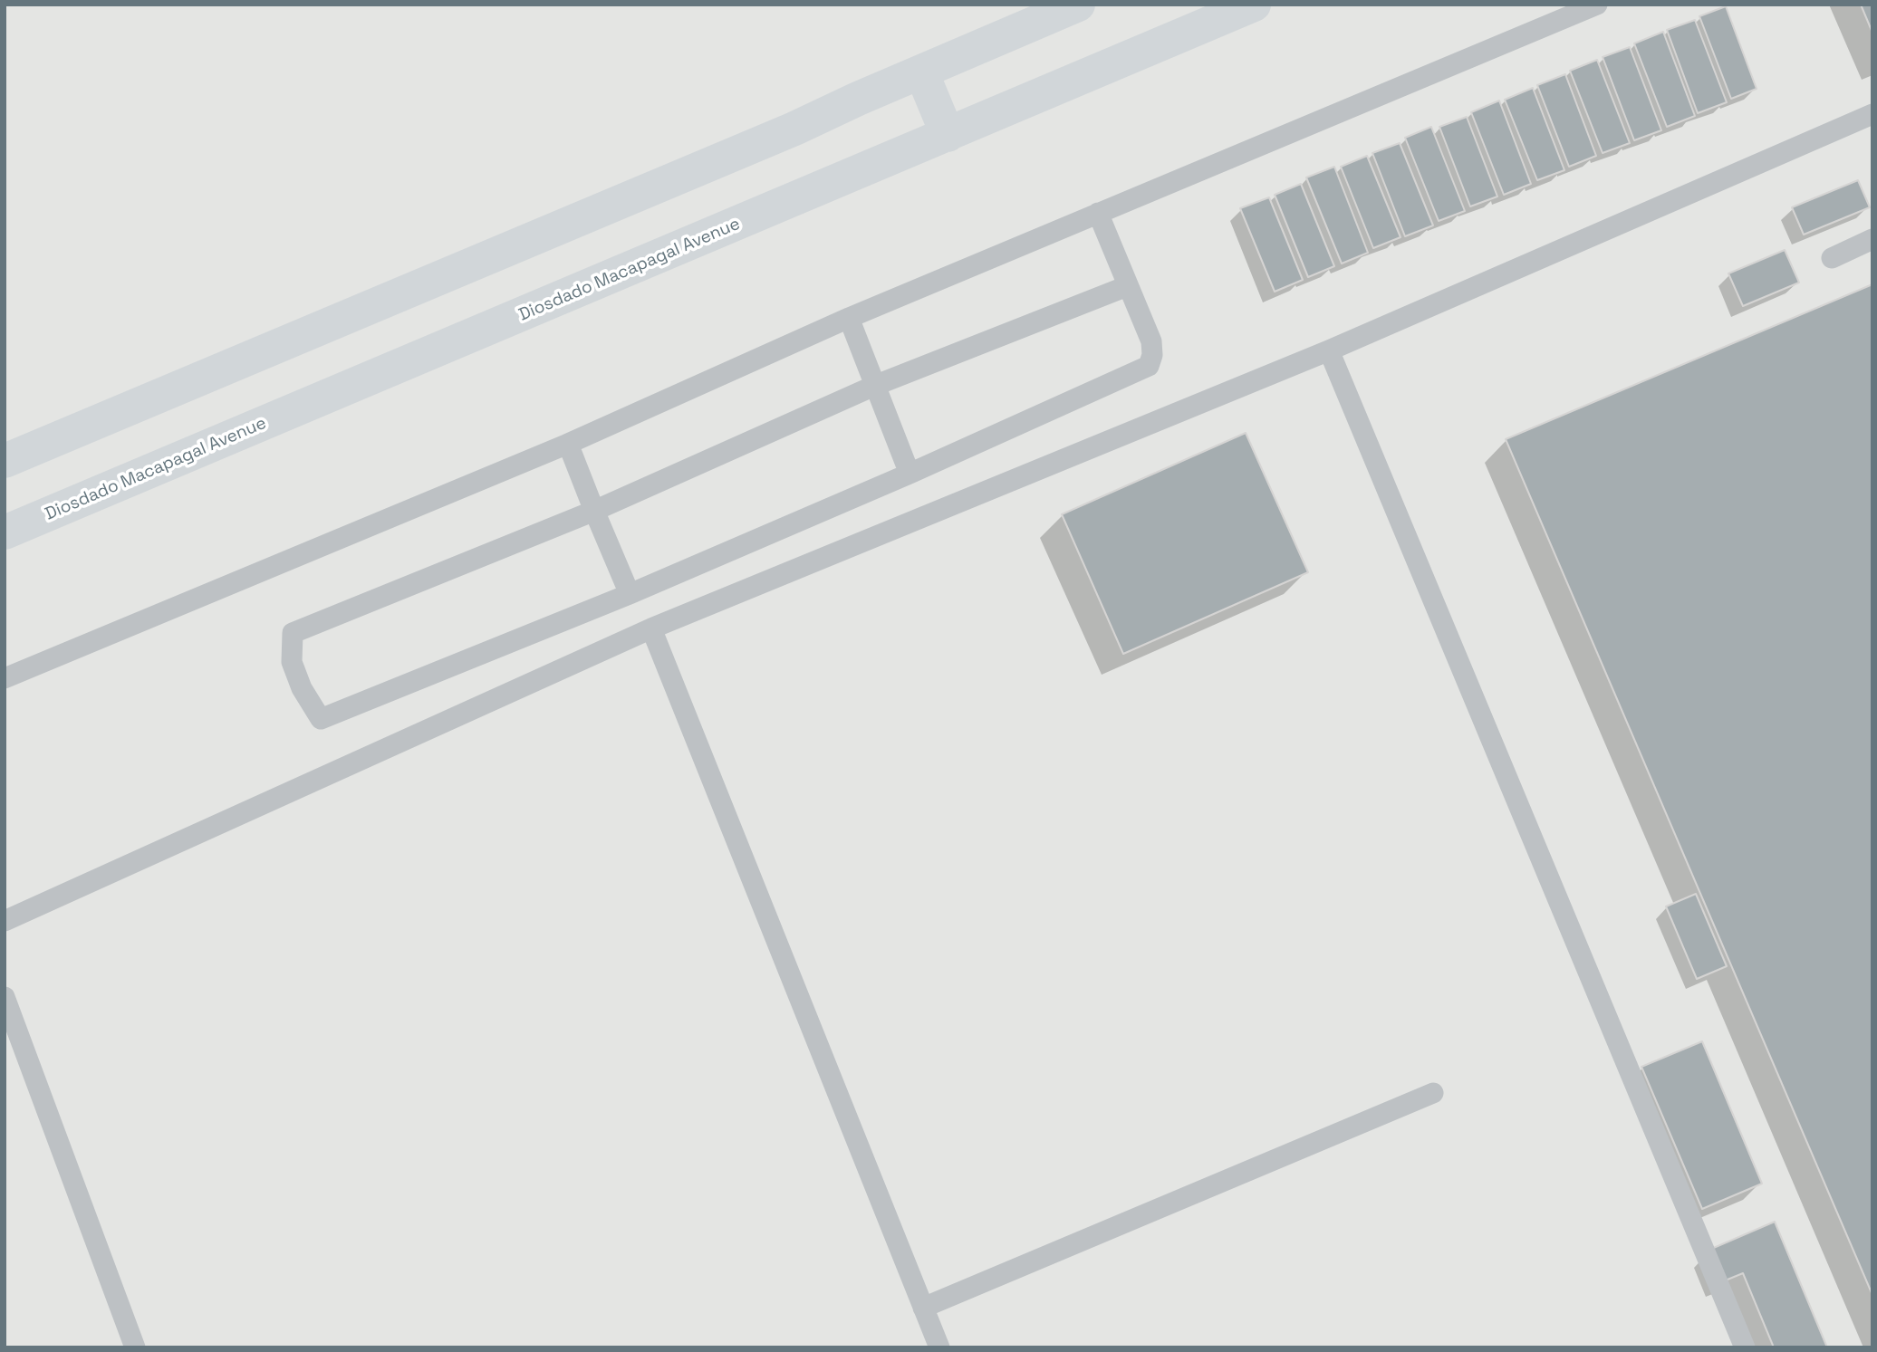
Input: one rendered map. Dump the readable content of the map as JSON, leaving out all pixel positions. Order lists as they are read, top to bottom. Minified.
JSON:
{"streets":{"main road":["Diosdado Macapagal Avenue"]}}
